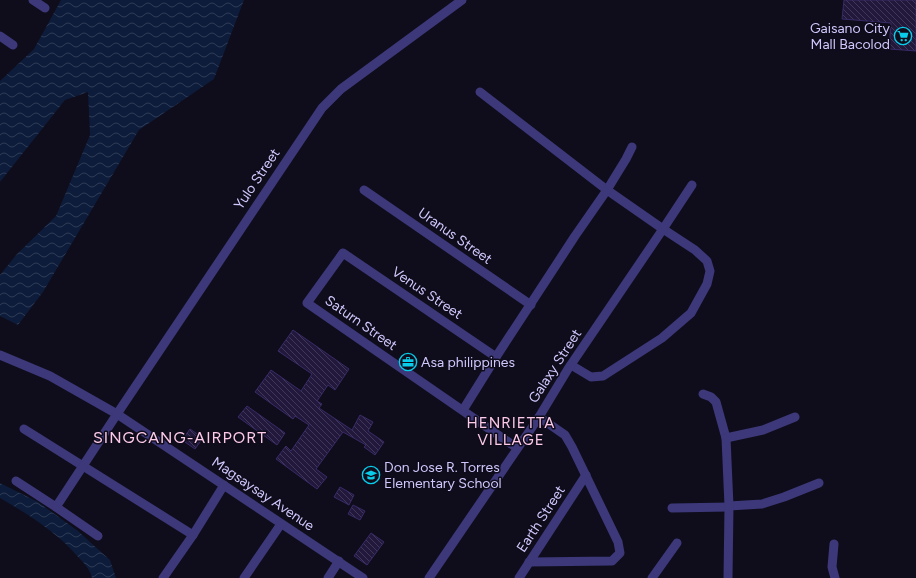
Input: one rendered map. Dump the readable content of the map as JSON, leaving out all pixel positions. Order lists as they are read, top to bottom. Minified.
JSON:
{"streets":{"street":["Yulo Street","Uranus Street","Venus Street","Saturn Street","Galaxy Street","Magsaysay Avenue","Earth Street"]},"crossings":[["Yulo Street","Magsaysay Avenue"],["Venus Street","Saturn Street"],["Saturn Street","Galaxy Street"]],"districts":["HENRIETTA VILLAGE","SINGCANG-AIRPORT"],"places":{"supermarket":["Gaisano City Mall Bacolod"],"office":["Asa philippines"],"school or university":["Don Jose R. Torres Elementary School"]}}
